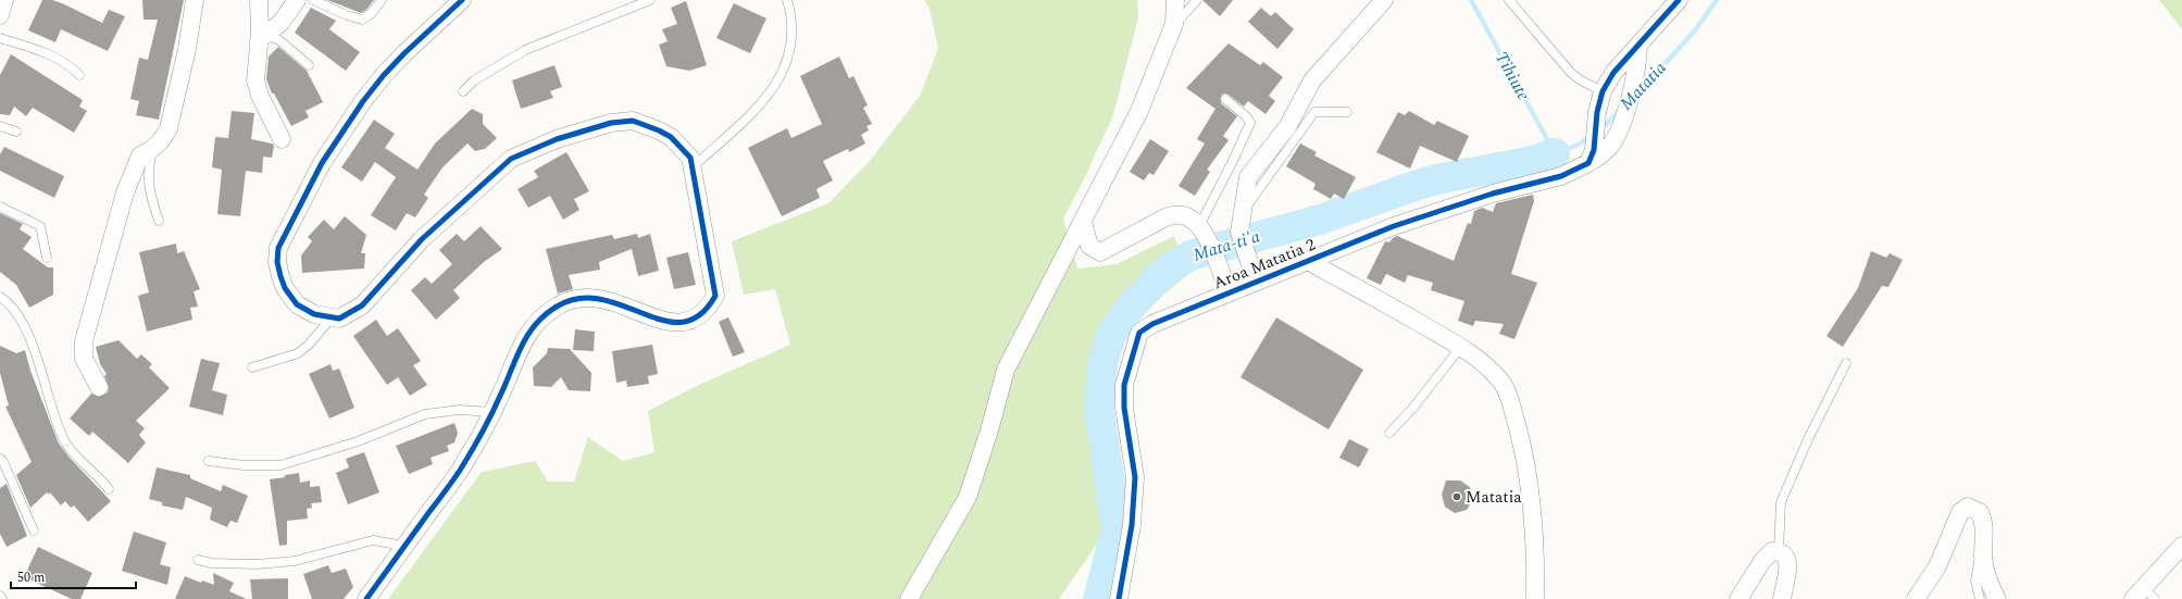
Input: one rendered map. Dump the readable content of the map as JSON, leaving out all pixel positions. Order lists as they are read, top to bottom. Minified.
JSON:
{"streets":{"street":["Aroa Matatia 2"]},"water":["Tihiute","Matatia","Mata-ti'a"],"places":["Matatia"],"scale_bar":"50 m"}
